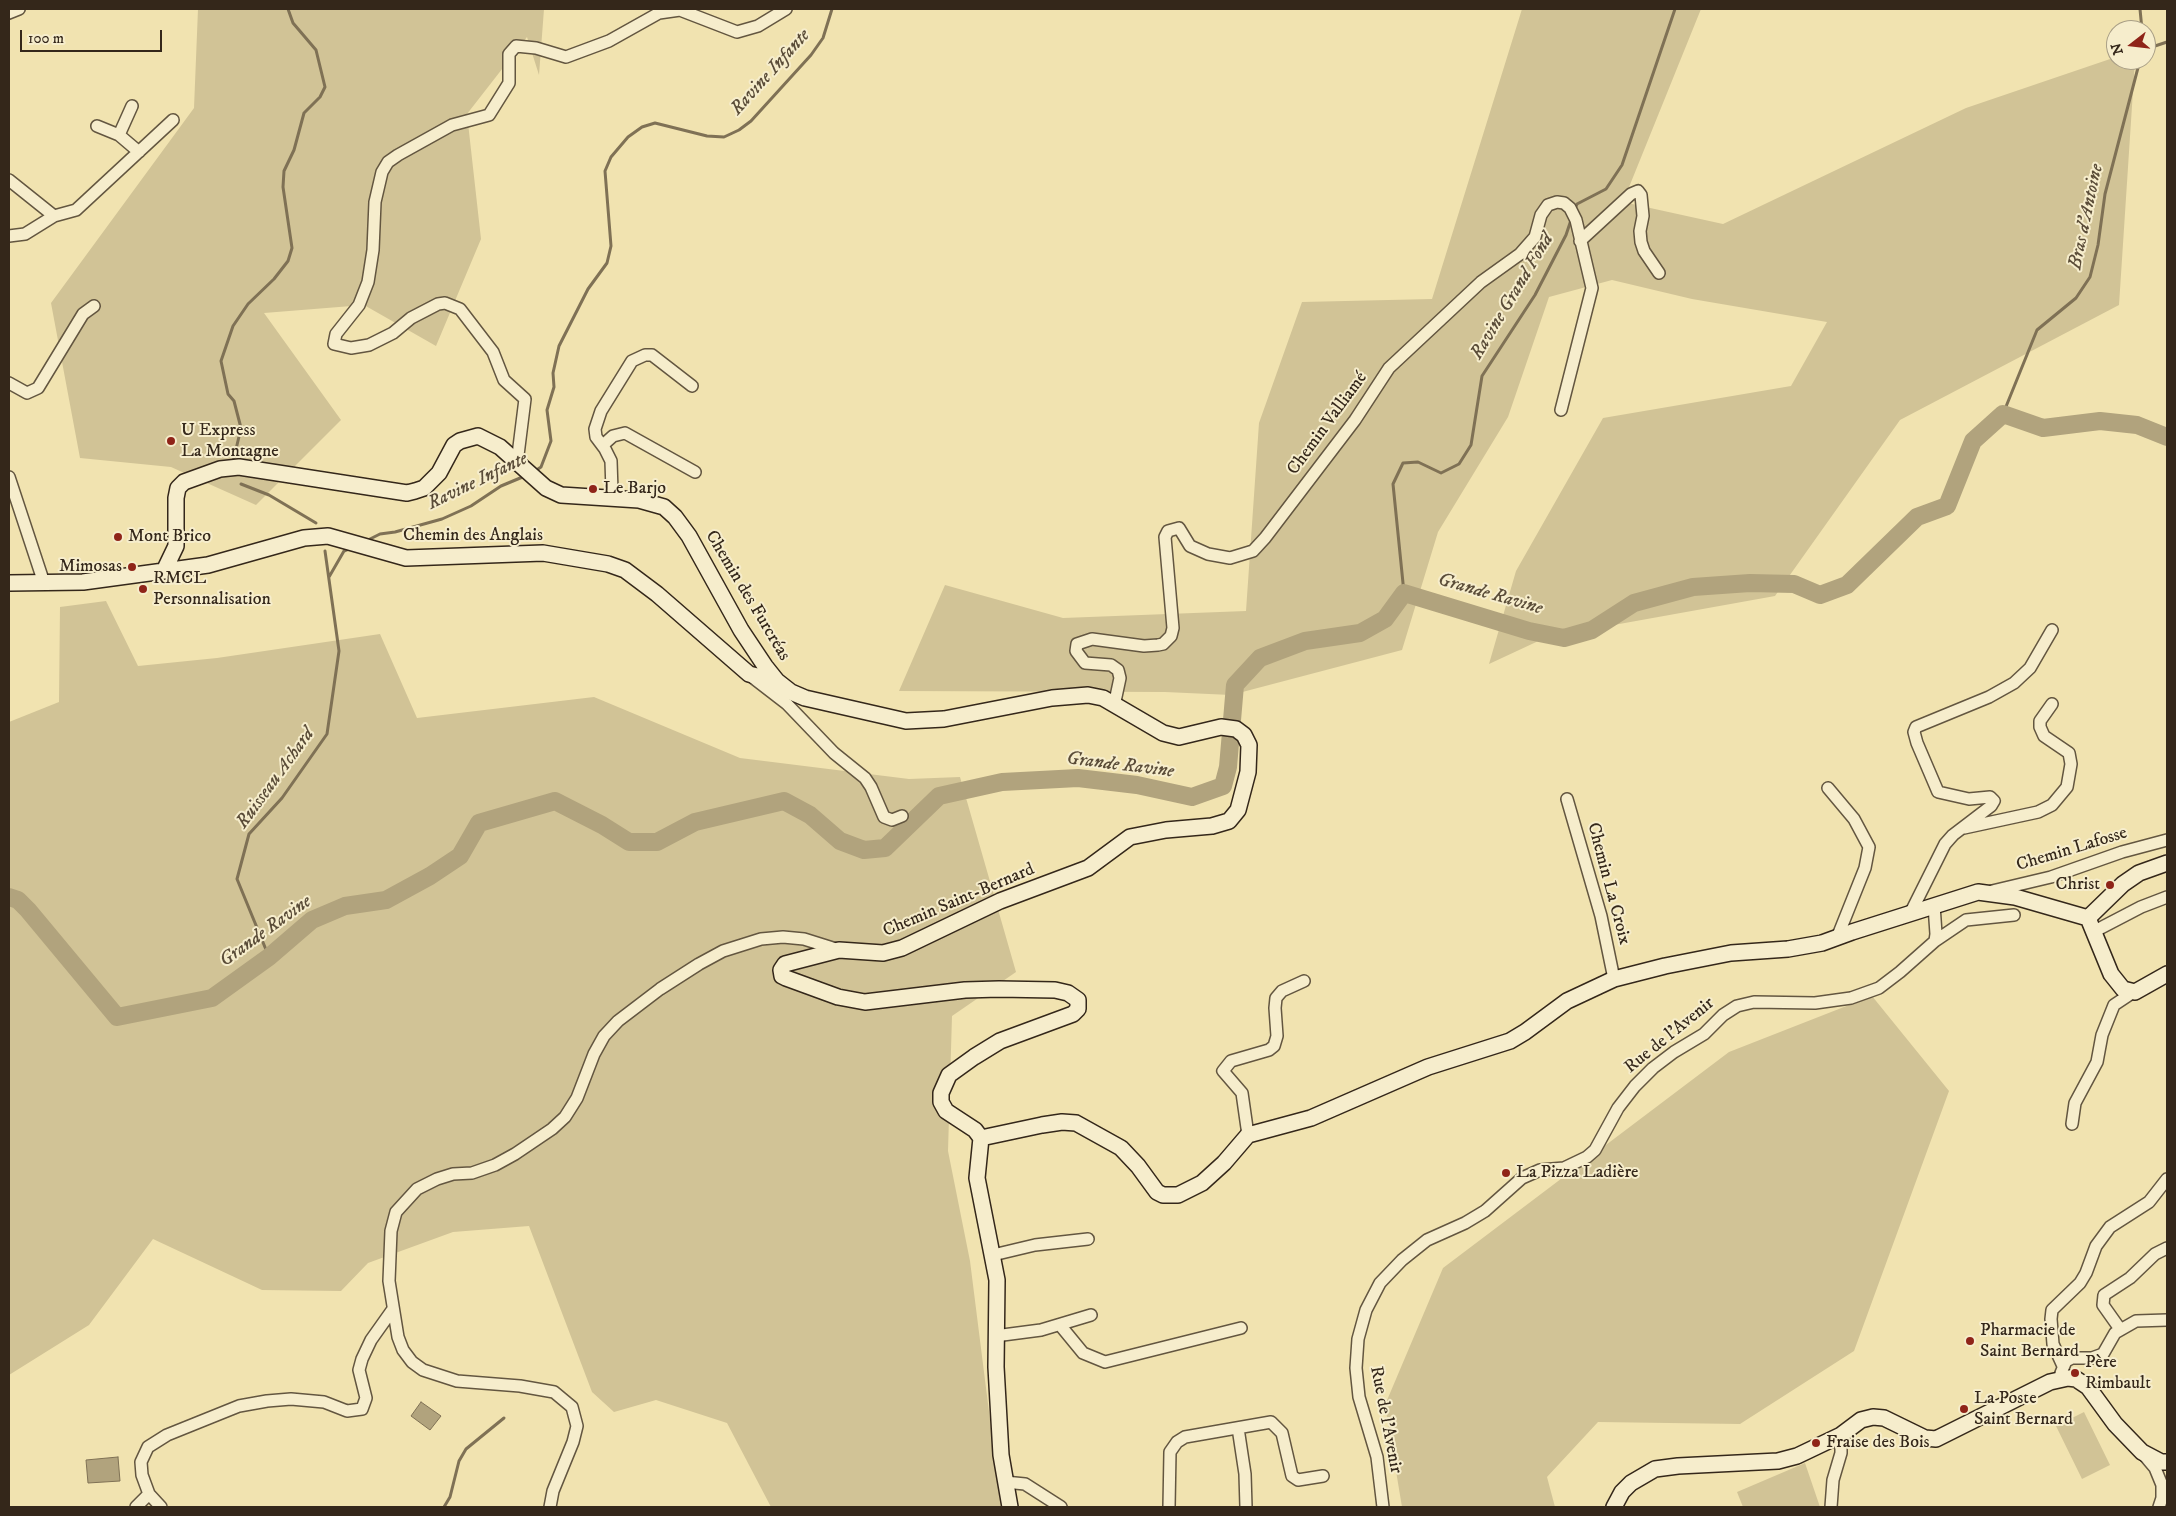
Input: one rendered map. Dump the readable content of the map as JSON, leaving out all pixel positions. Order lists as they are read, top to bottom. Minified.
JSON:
{"streets":{"street":["Chemin Valliamé","Chemin des Anglais","Chemin des Furcréas","Chemin Lafosse","Chemin La Croix","Chemin Saint-Bernard","Rue de l'Avenir"]},"crossings":[["Chemin Valliamé","Chemin des Furcréas"],["Chemin des Anglais","Chemin des Furcréas"],["Chemin des Furcréas","Chemin Saint-Bernard"]],"water":["Ravine Infante","Bras d'Antoine","Ravine Grand Fond","Grande Ravine","Ruisseau Achard"],"places":["U Express La Montagne","Le Barjo","Mont Brico","Mimosas","RMCL Personnalisation","Christ","La Pizza Ladière","Pharmacie de Saint Bernard","Père Rimbault","La Poste Saint Bernard","Fraise des Bois"],"scale_bar":"100 m","north":"left"}
